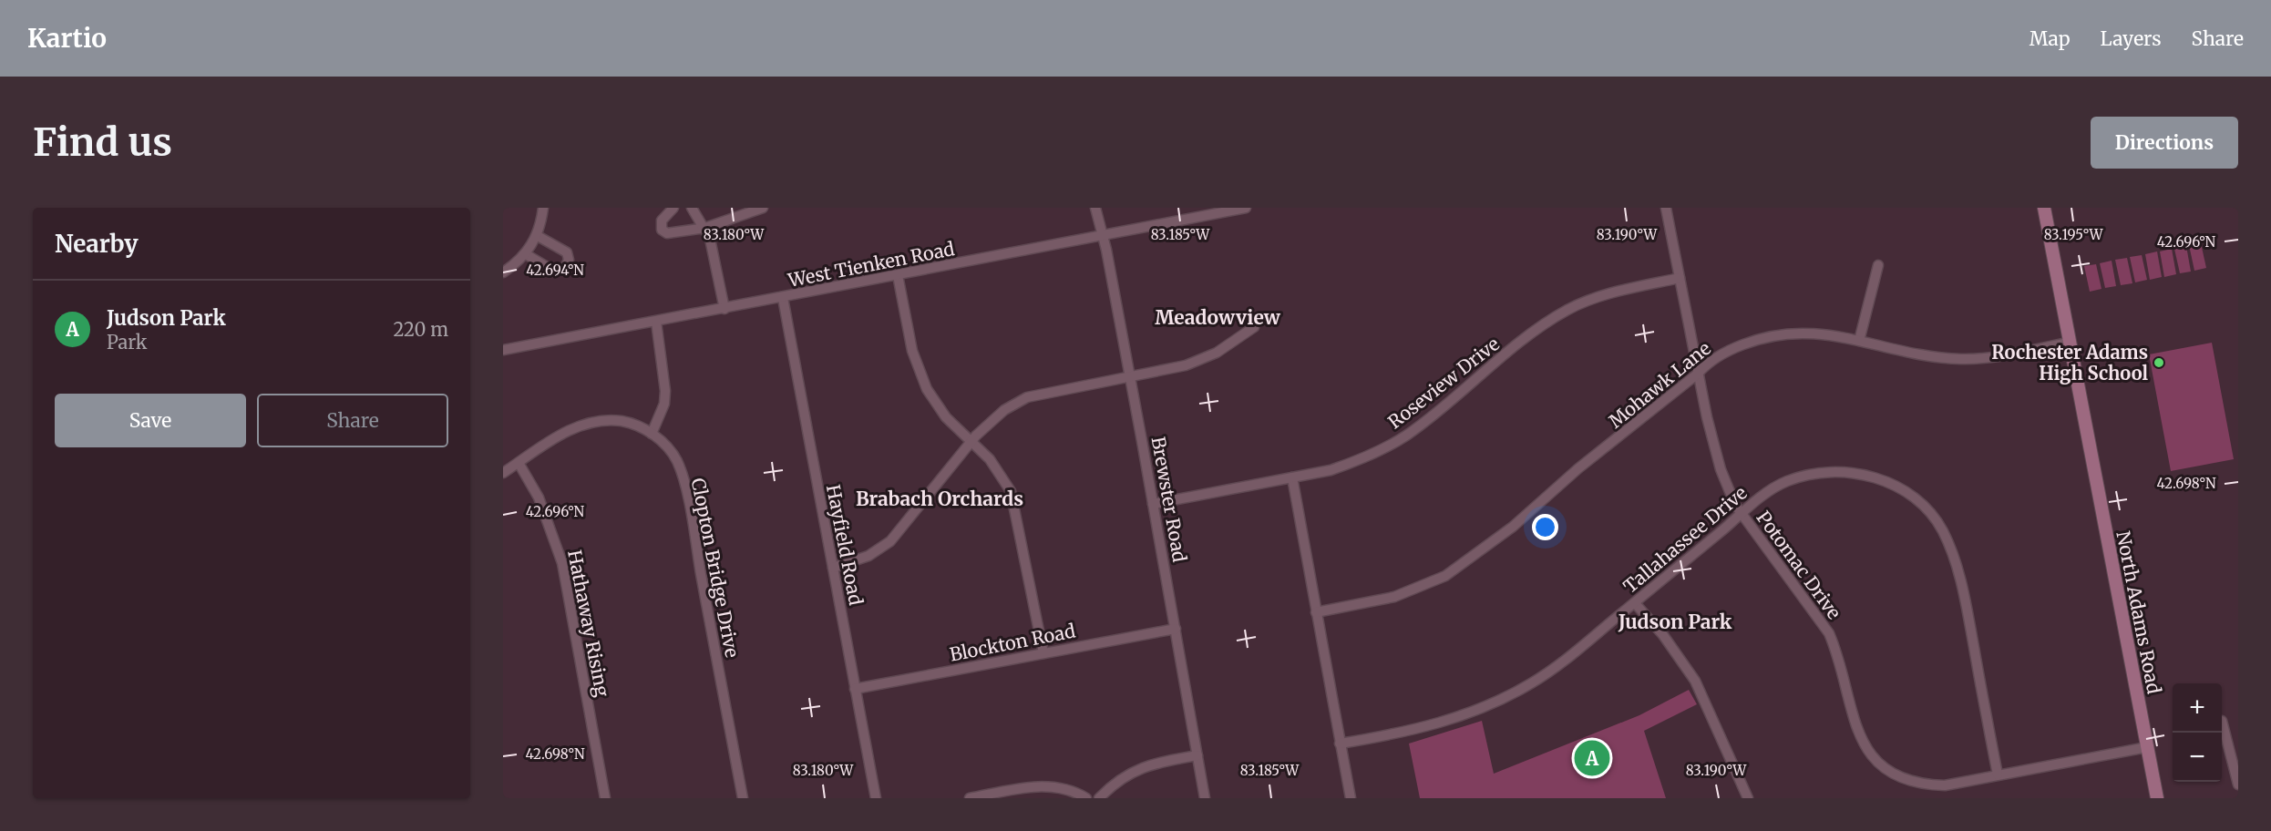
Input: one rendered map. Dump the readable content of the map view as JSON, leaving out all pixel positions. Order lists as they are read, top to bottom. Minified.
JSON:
{"streets":{"main road":["North Adams Road"],"street":["West Tienken Road","Roseview Drive","Mohawk Lane","Brewster Road","Tallahassee Drive","Hayfield Road","Potomac Drive","Clopton Bridge Drive","Hathaway Rising","Blockton Road"]},"crossings":[["West Tienken Road","Brewster Road"],["West Tienken Road","Hayfield Road"],["Roseview Drive","Brewster Road"],["Roseview Drive","Potomac Drive"],["Mohawk Lane","Potomac Drive"],["Mohawk Lane","North Adams Road"],["Brewster Road","Blockton Road"],["Tallahassee Drive","Potomac Drive"],["Hayfield Road","Blockton Road"],["Potomac Drive","North Adams Road"],["Clopton Bridge Drive","Hathaway Rising"]],"districts":["Meadowview","Brabach Orchards","Judson Park"],"places":["Rochester Adams High School"],"page":{"header":"Kartio","nav":["Map","Layers","Share"],"buttons":["Directions",["Save","Share"]],"title":"Find us","heading":"Nearby","list":[{"mark":"A","name":"Judson Park","note":"Park","value":"220 m"}],"map_buttons":["+","−"],"pins":"A"},"coordinates":["83.180°W","83.185°W","83.190°W","83.195°W","42.696°N","42.694°N","42.698°N"]}
